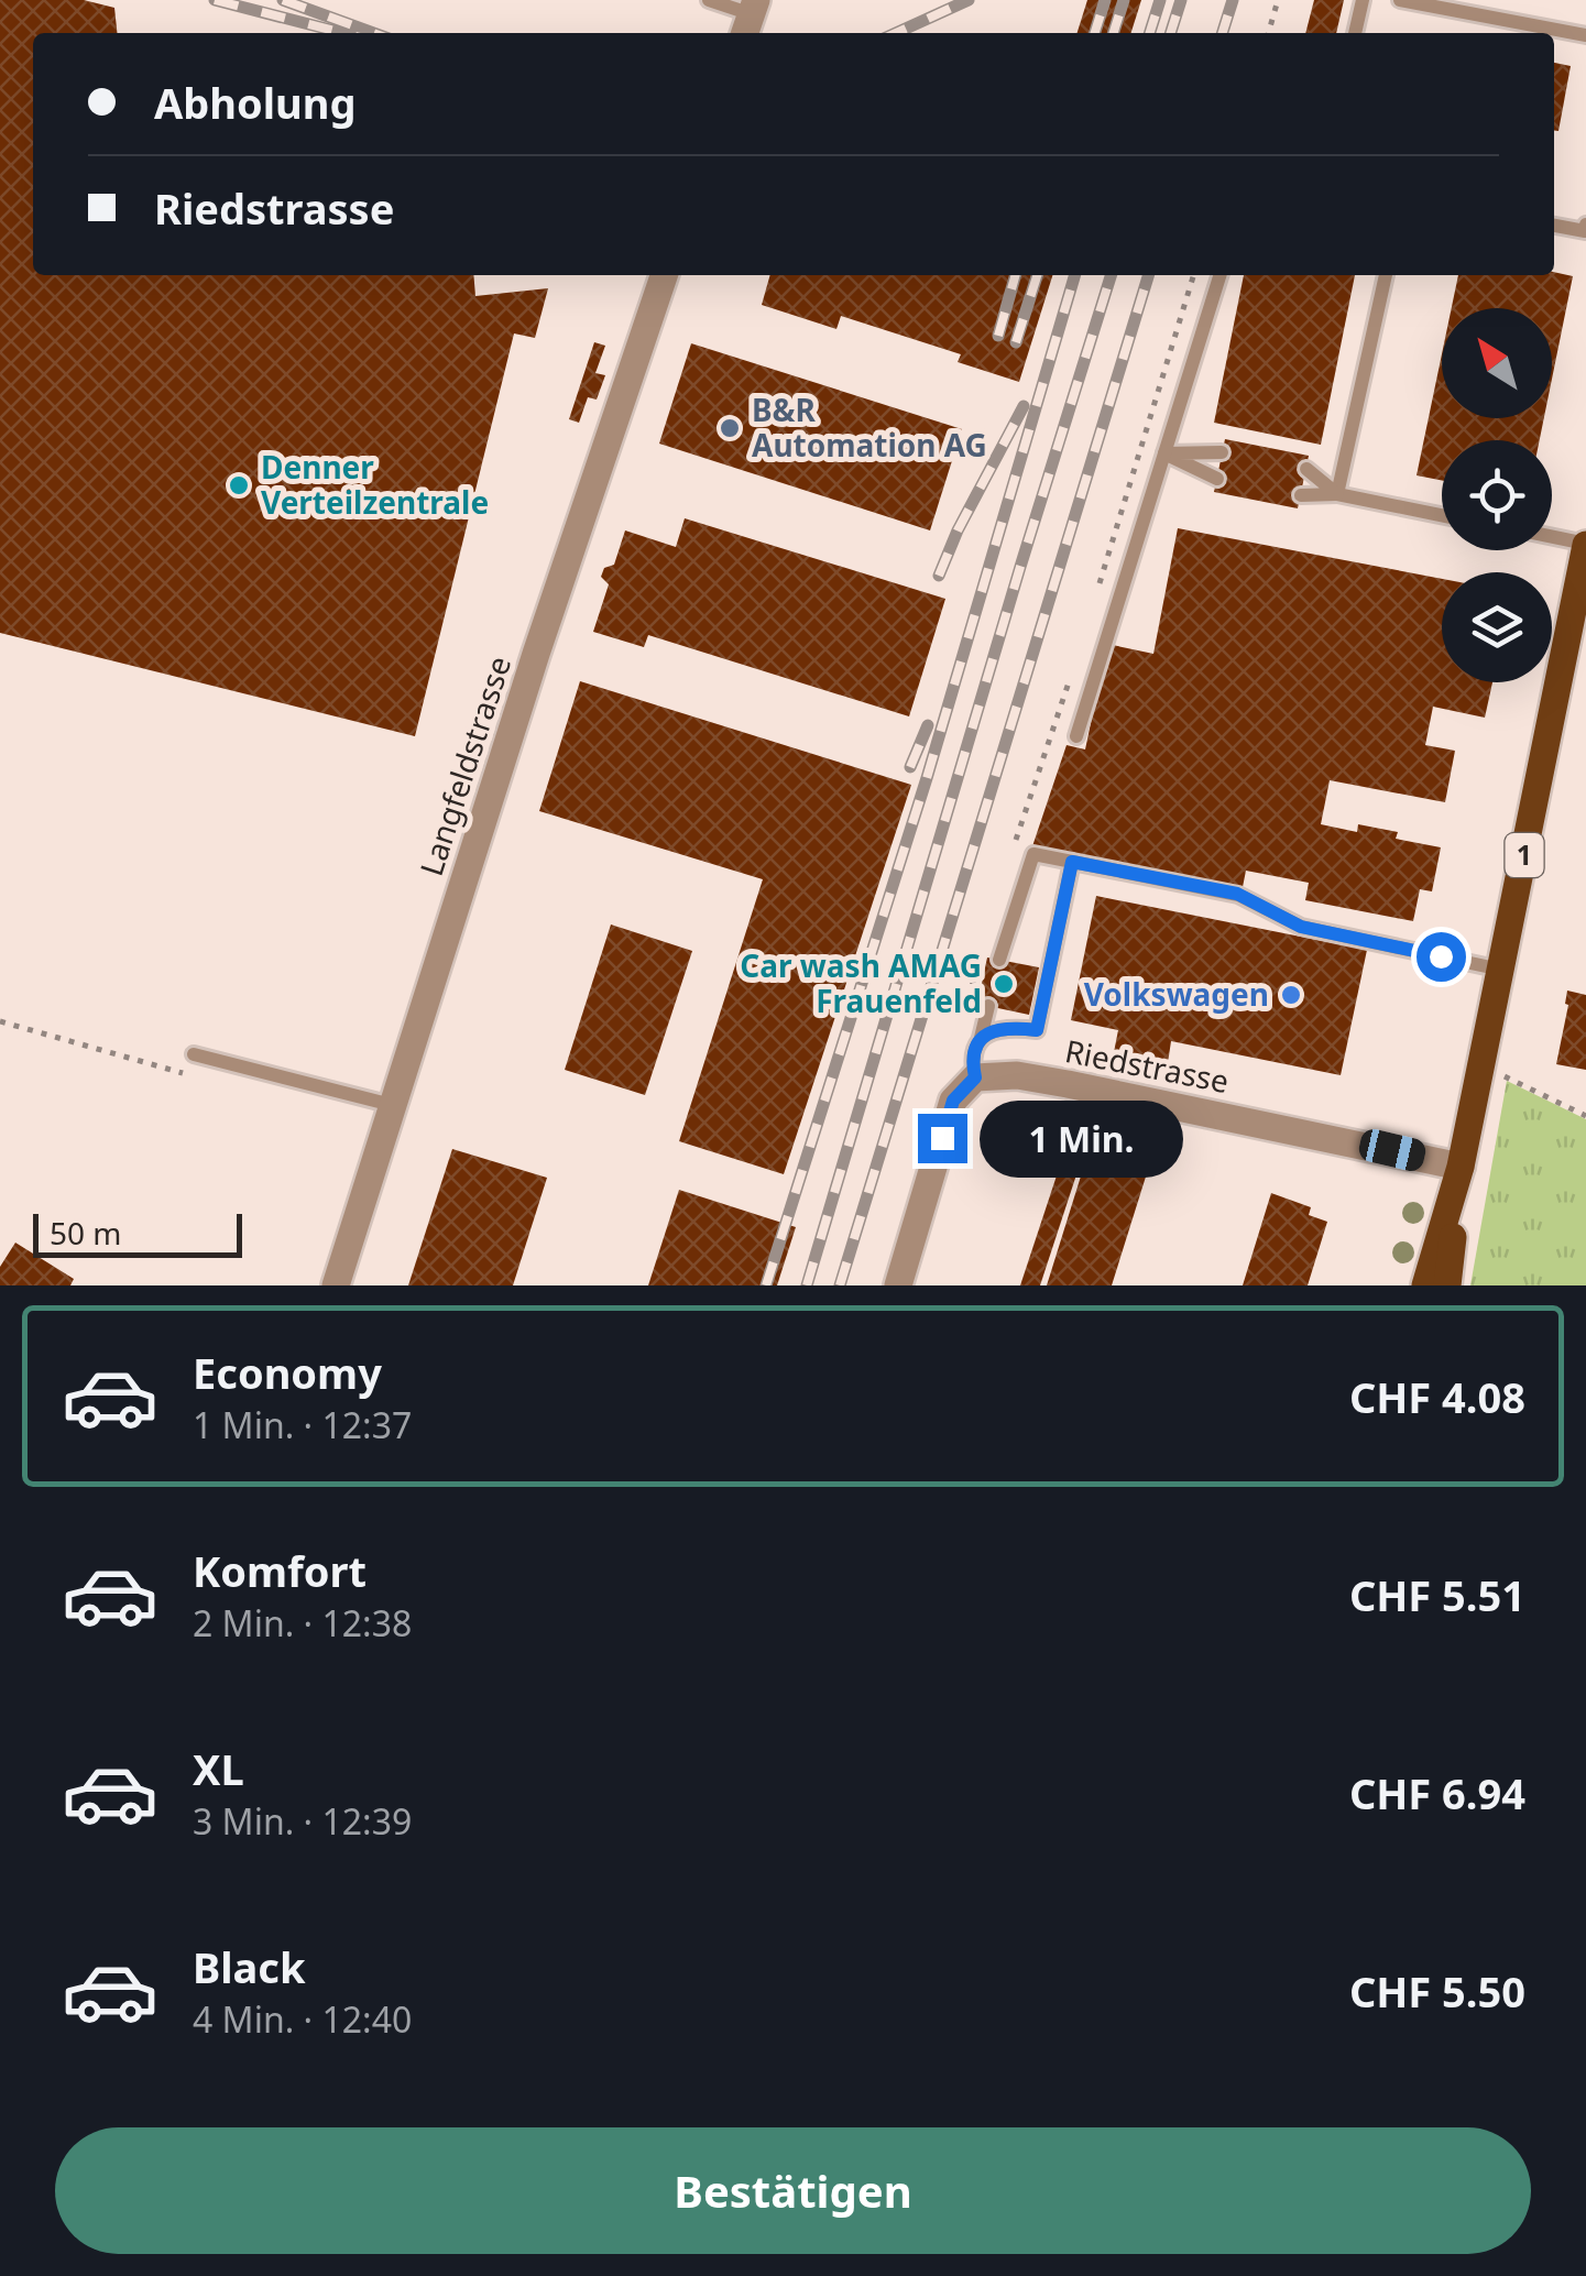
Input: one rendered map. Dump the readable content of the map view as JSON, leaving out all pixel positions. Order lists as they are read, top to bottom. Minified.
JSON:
{"streets":{"main road":["1"],"street":["Langfeldstrasse","Riedstrasse"]},"crossings":[["1","Riedstrasse"]],"places":["B&R Automation AG","Denner Verteilzentrale","Car wash AMAG Frauenfeld","Volkswagen"],"scale_bar":"50 m","north":"top left","page":{"banner":["Abholung","Riedstrasse"],"bubble":"1 Min.","scale":"50 m","list":[{"name":"Economy","note":"1 Min. · 12:37","value":"CHF 4.08"},{"name":"Komfort","note":"2 Min. · 12:38","value":"CHF 5.51"},{"name":"XL","note":"3 Min. · 12:39","value":"CHF 6.94"},{"name":"Black","note":"4 Min. · 12:40","value":"CHF 5.50"}],"buttons":"Bestätigen"}}
